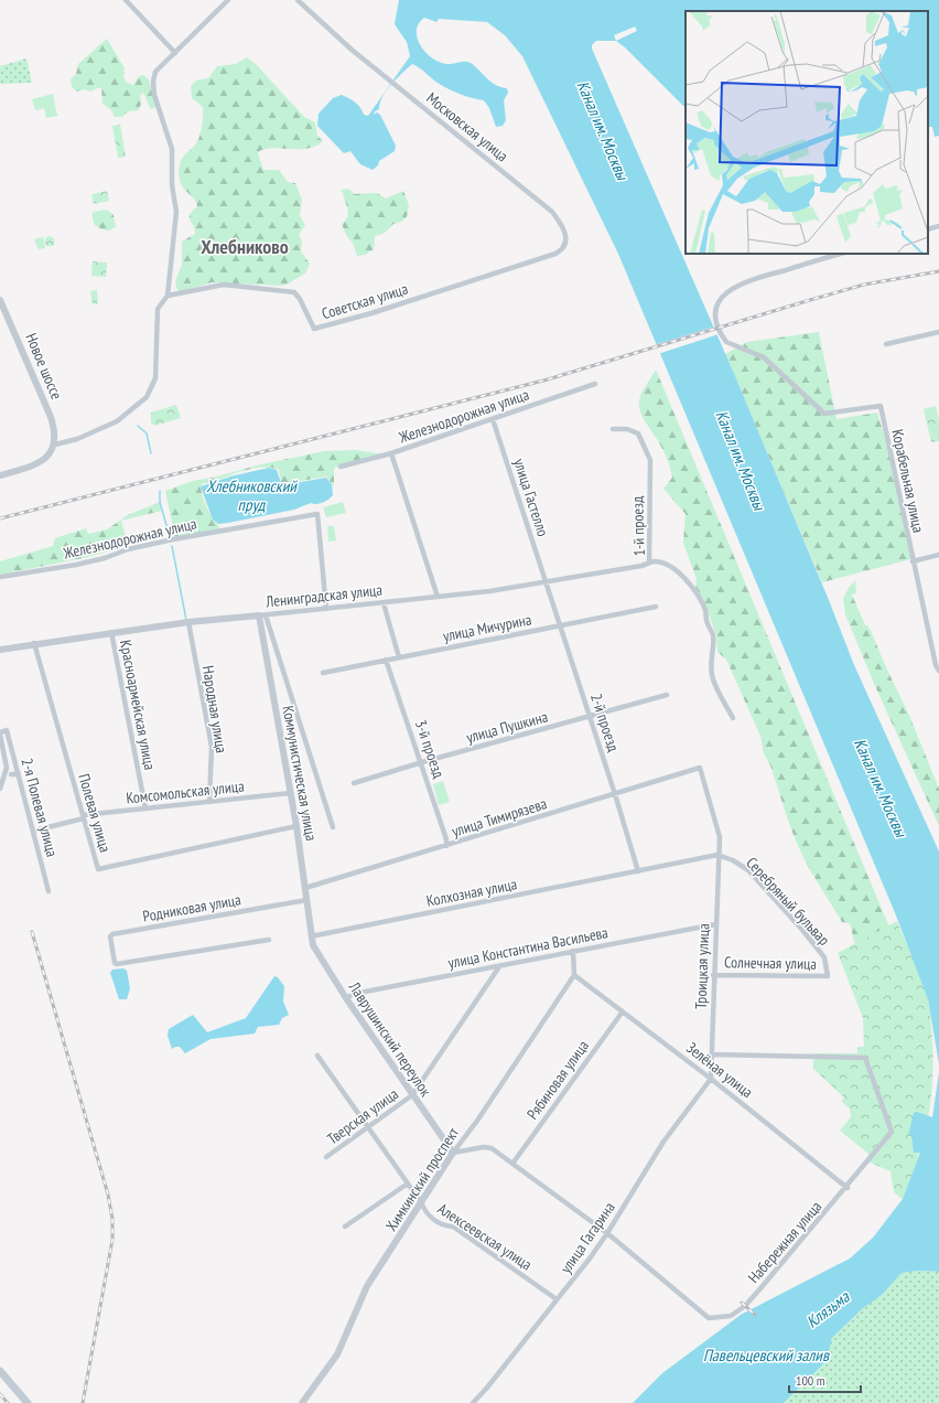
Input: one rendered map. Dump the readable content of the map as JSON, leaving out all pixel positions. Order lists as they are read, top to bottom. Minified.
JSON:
{"streets":{"street":["Московская улица","Советская улица","Новое шоссе","Железнодорожная улица","Корабельная улица","улица Гастелло","1-й проезд","Ленинградская улица","улица Мичурина","Красноармейская улица","Народная улица","2-й проезд","улица Пушкина","3-й проезд","Коммунистическая улица","Комсомольская улица","2-я Полевая улица","Полевая улица","улица Тимирязева","Колхозная улица","Серебряный бульвар","Родниковая улица","улица Константина Васильева","Солнечная улица","Троицкая улица","Лаврушинский переулок","Зелёная улица","Рябиновая улица","Тверская улица","Химкинский проспект","Алексеевская улица","улица Гагарина","Набережная улица"]},"crossings":[["Московская улица","Советская улица"],["Железнодорожная улица","улица Гастелло"],["Железнодорожная улица","Ленинградская улица"],["улица Гастелло","Ленинградская улица"],["улица Гастелло","2-й проезд"],["1-й проезд","Ленинградская улица"],["Ленинградская улица","Красноармейская улица"],["Ленинградская улица","Народная улица"],["Ленинградская улица","2-й проезд"],["Ленинградская улица","Коммунистическая улица"],["Ленинградская улица","Полевая улица"],["улица Мичурина","2-й проезд"],["улица Мичурина","3-й проезд"],["Красноармейская улица","Комсомольская улица"],["Народная улица","Комсомольская улица"],["2-й проезд","улица Пушкина"],["2-й проезд","улица Тимирязева"],["2-й проезд","Колхозная улица"],["улица Пушкина","3-й проезд"],["3-й проезд","улица Тимирязева"],["Коммунистическая улица","Комсомольская улица"],["Коммунистическая улица","Полевая улица"],["Коммунистическая улица","улица Тимирязева"],["Коммунистическая улица","Колхозная улица"],["Коммунистическая улица","Родниковая улица"],["Коммунистическая улица","Лаврушинский переулок"],["Комсомольская улица","2-я Полевая улица"],["Комсомольская улица","Полевая улица"],["улица Тимирязева","Колхозная улица"],["улица Тимирязева","Серебряный бульвар"],["улица Тимирязева","Троицкая улица"],["Колхозная улица","Серебряный бульвар"],["Колхозная улица","Троицкая улица"],["Колхозная улица","Лаврушинский переулок"],["Серебряный бульвар","Солнечная улица"],["Серебряный бульвар","Троицкая улица"],["улица Константина Васильева","Троицкая улица"],["улица Константина Васильева","Лаврушинский переулок"],["улица Константина Васильева","Тверская улица"],["Солнечная улица","Троицкая улица"],["Троицкая улица","Зелёная улица"],["Троицкая улица","улица Гагарина"],["Троицкая улица","Набережная улица"],["Лаврушинский переулок","Тверская улица"],["Лаврушинский переулок","Химкинский проспект"],["Зелёная улица","Рябиновая улица"],["Зелёная улица","Химкинский проспект"],["Зелёная улица","улица Гагарина"],["Зелёная улица","Набережная улица"],["Тверская улица","Алексеевская улица"],["Химкинский проспект","Алексеевская улица"],["Алексеевская улица","улица Гагарина"],["улица Гагарина","Набережная улица"]],"districts":["Хлебниково"],"water":["Канал им. Москвы","Хлебниковский пруд","Клязьма","Павельцевский залив"],"scale_bar":"100 m"}
